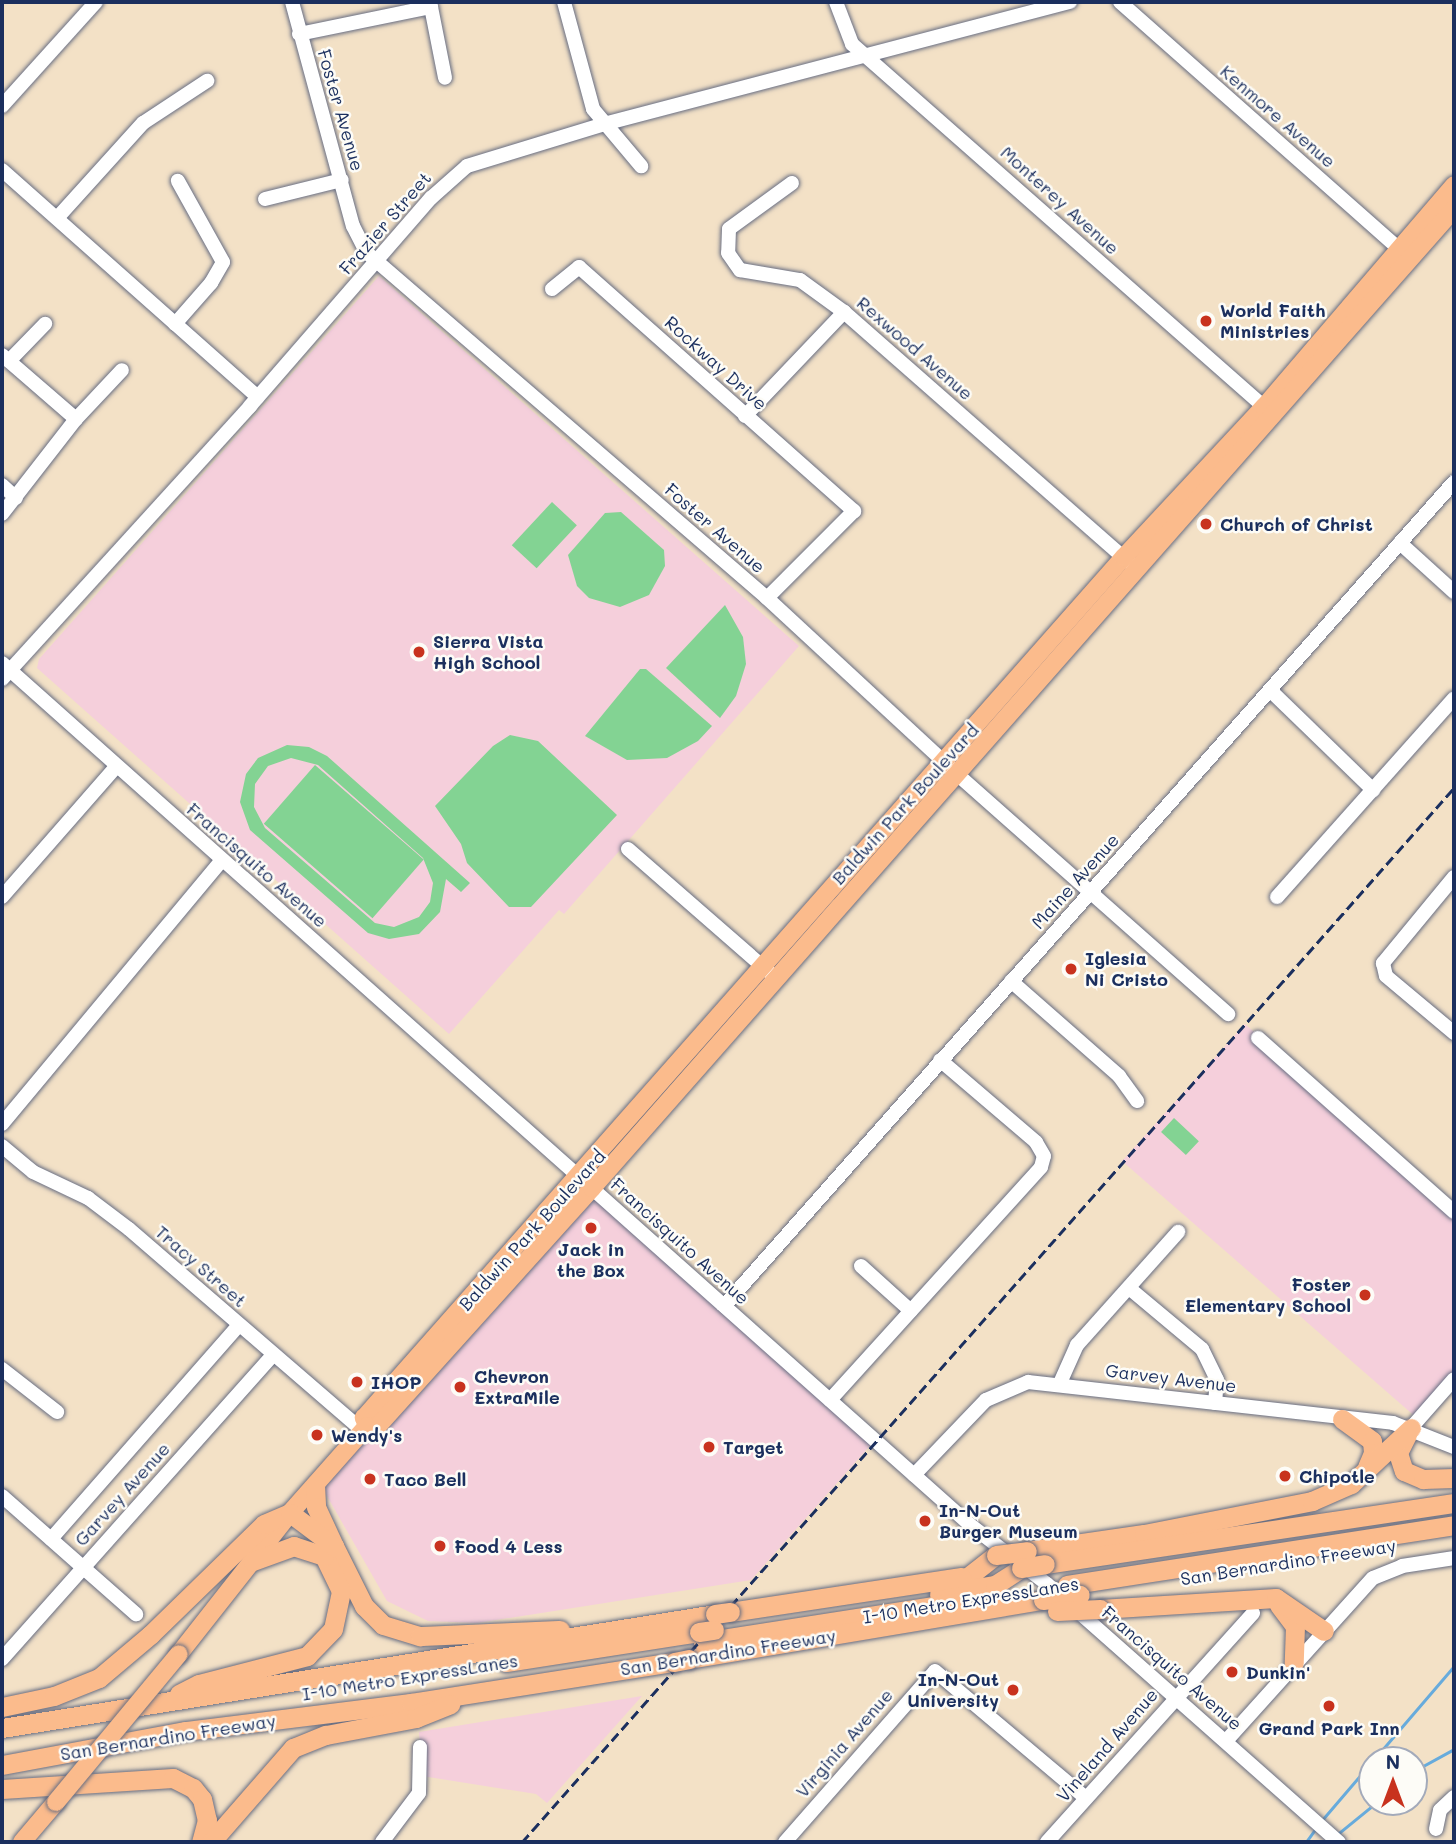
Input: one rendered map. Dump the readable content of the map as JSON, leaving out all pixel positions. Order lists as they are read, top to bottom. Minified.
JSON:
{"streets":{"highway":["San Bernardino Freeway","I-10 Metro ExpressLanes"],"main road":["Baldwin Park Boulevard"],"street":["Foster Avenue","Kenmore Avenue","Monterey Avenue","Frazier Street","Rexwood Avenue","Rockway Drive","Francisquito Avenue","Maine Avenue","Tracy Street","Garvey Avenue","Virginia Avenue","Vineland Avenue"]},"crossings":[["Foster Avenue","Frazier Street"],["Foster Avenue","Rockway Drive"],["Foster Avenue","Baldwin Park Boulevard"],["Foster Avenue","Maine Avenue"],["Kenmore Avenue","Baldwin Park Boulevard"],["Monterey Avenue","Frazier Street"],["Monterey Avenue","Baldwin Park Boulevard"],["Frazier Street","Francisquito Avenue"],["Rexwood Avenue","Baldwin Park Boulevard"],["Baldwin Park Boulevard","Francisquito Avenue"],["Baldwin Park Boulevard","Tracy Street"],["Francisquito Avenue","Maine Avenue"],["Francisquito Avenue","Garvey Avenue"],["Francisquito Avenue","Vineland Avenue"],["Tracy Street","Garvey Avenue"],["San Bernardino Freeway","I-10 Metro ExpressLanes"],["Virginia Avenue","Vineland Avenue"]],"places":["World Faith Ministries","Church of Christ","Sierra Vista High School","Iglesia Ni Cristo","Jack in the Box","Foster Elementary School","IHOP","Chevron ExtraMile","Wendy's","Target","Chipotle","Taco Bell","In-N-Out Burger Museum","Food 4 Less","Dunkin'","In-N-Out University","Grand Park Inn"],"north":"top"}
